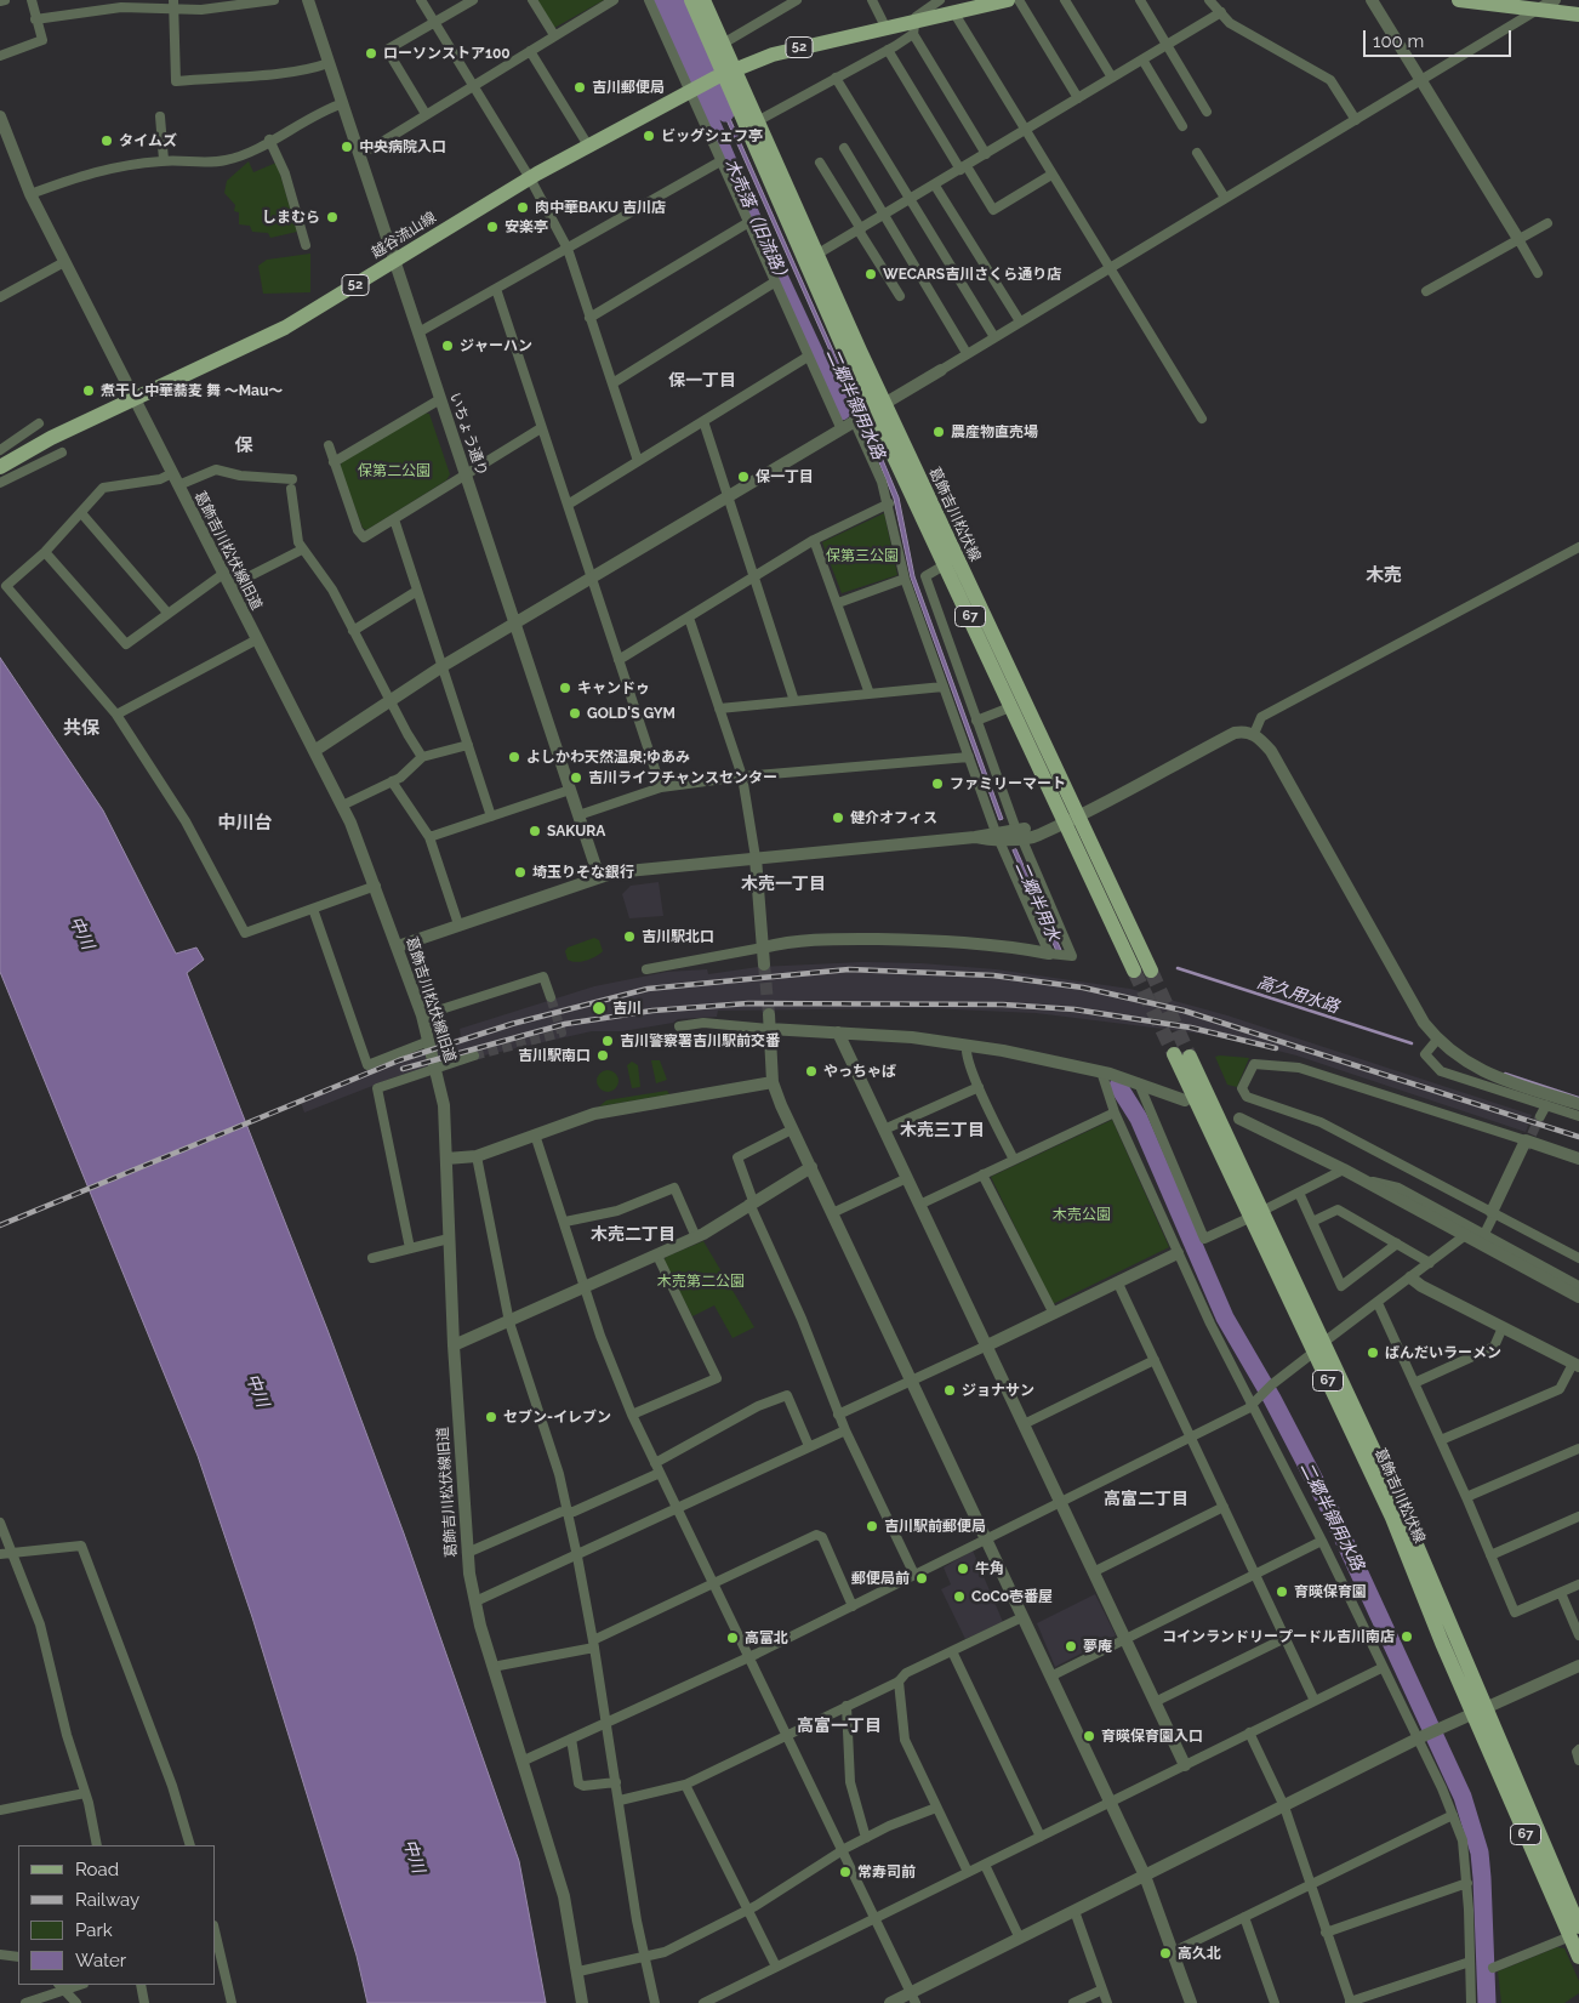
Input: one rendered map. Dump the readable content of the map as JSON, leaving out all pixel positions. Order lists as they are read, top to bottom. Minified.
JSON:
{"streets":{"main road":["52","越谷流山線","葛飾吉川松伏線","67"],"street":["いちょう通り","葛飾吉川松伏線旧道"]},"crossings":[["越谷流山線","いちょう通り"],["越谷流山線","葛飾吉川松伏線"],["越谷流山線","葛飾吉川松伏線旧道"]],"districts":["保一丁目","保","木売","共保","中川台","木売一丁目","木売三丁目","木売二丁目","高富二丁目","高富一丁目"],"water":["木売落（旧流路）","二郷半領用水路","二郷半用水","中川","高久用水路"],"parks":["保第二公園","保第三公園","木売公園","木売第二公園"],"places":["ローソンストア100","吉川郵便局","ビッグシェフ亭","タイムズ","中央病院入口","肉中華BAKU 吉川店","しまむら","安楽亭","WECARS吉川さくら通り店","ジャーハン","煮干し中華蕎麦 舞 〜Mau〜","農産物直売場","保一丁目","キャンドゥ","GOLD'S GYM","よしかわ天然温泉;ゆあみ","吉川ライフチャンスセンター","ファミリーマート","健介オフィス","SAKURA","埼玉りそな銀行","吉川駅北口","吉川","吉川警察署吉川駅前交番","吉川駅南口","やっちゃば","ばんだいラーメン","ジョナサン","セブン-イレブン","吉川駅前郵便局","牛角","郵便局前","育暎保育園","CoCo壱番屋","コインランドリープードル吉川南店","高富北","夢庵","育暎保育園入口","常寿司前","高久北"],"legend":["Road","Railway","Park","Water"],"scale_bar":"100 m"}
